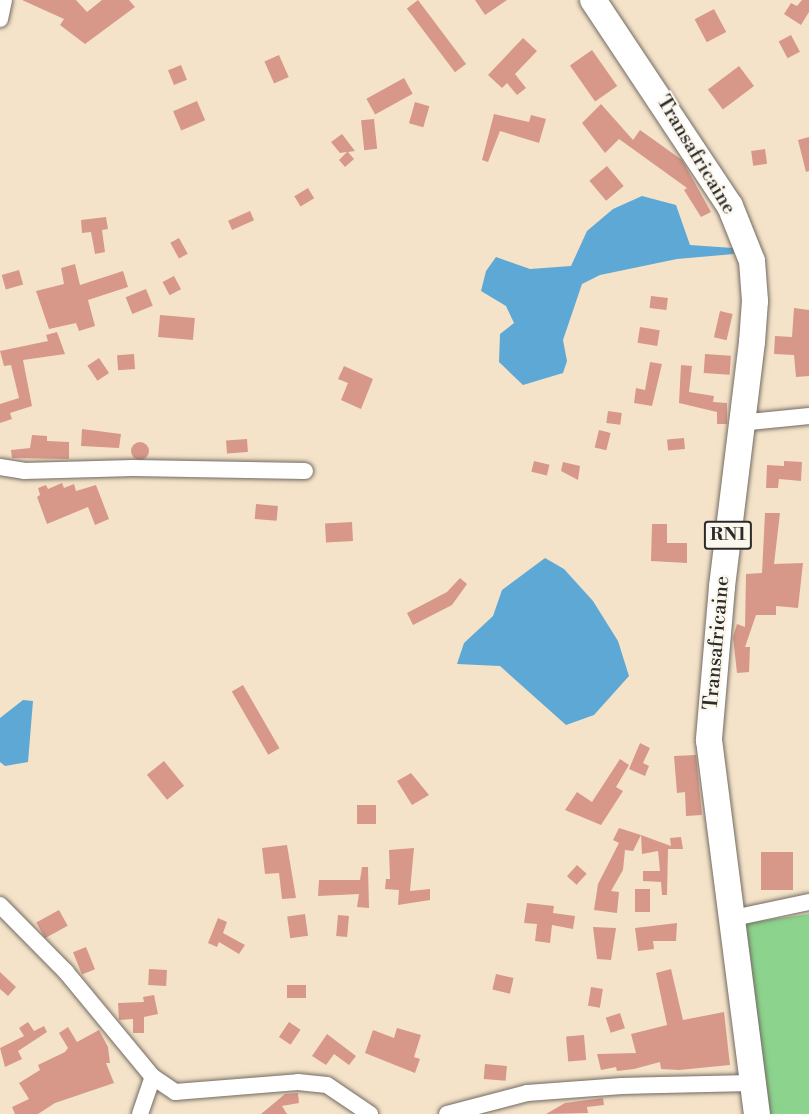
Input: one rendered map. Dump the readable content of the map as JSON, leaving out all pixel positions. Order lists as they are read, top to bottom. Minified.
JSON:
{"streets":{"highway":["Transafricaine","RN1"]}}
